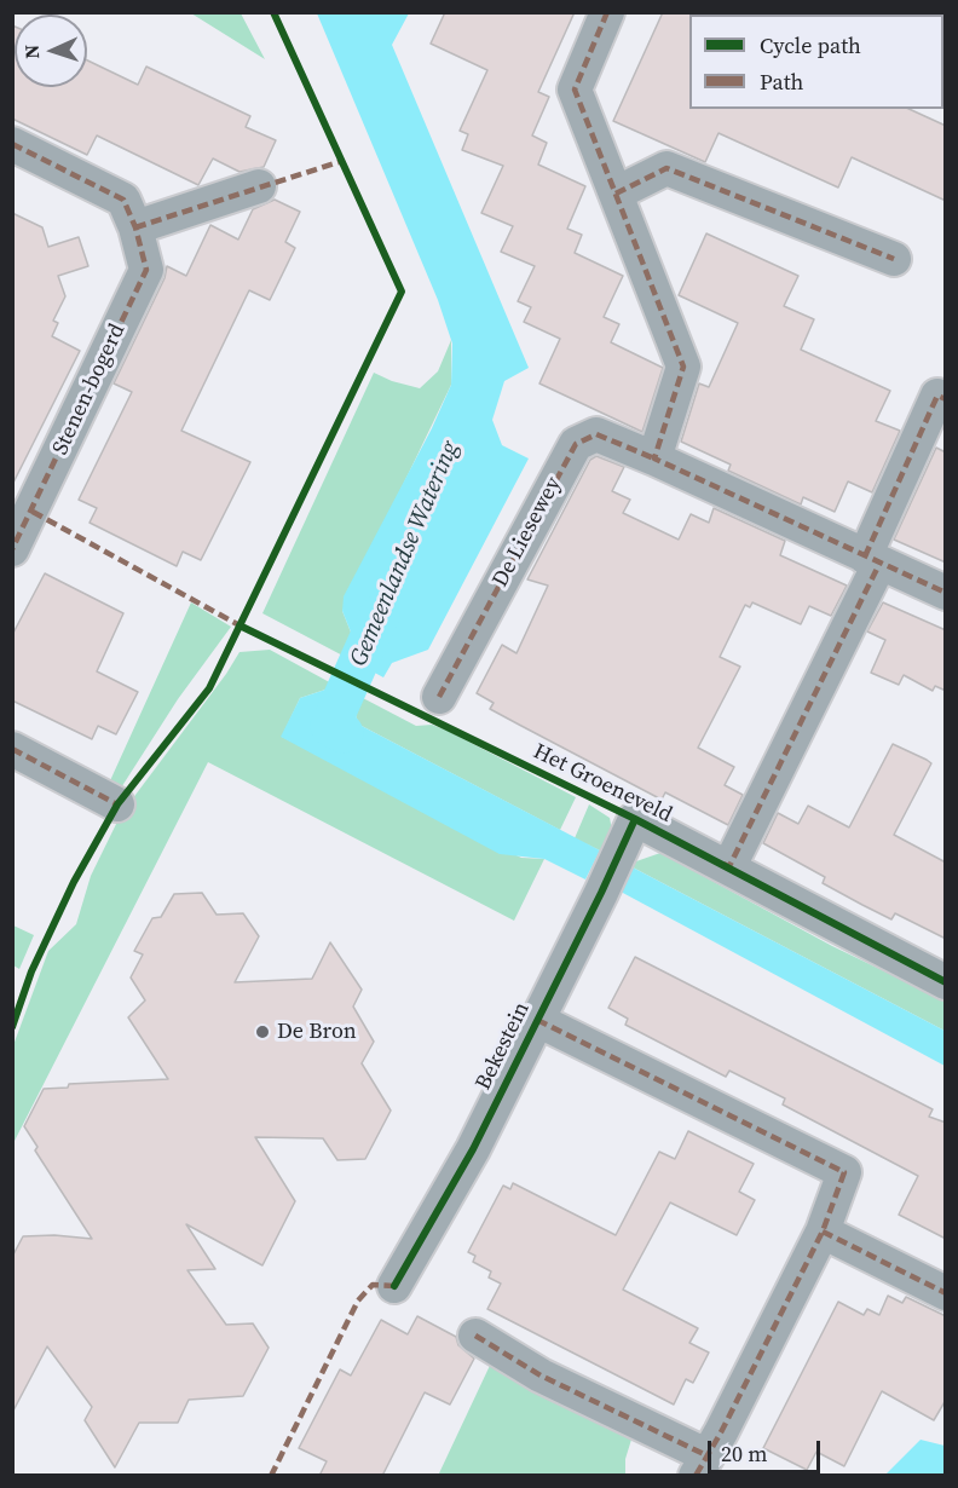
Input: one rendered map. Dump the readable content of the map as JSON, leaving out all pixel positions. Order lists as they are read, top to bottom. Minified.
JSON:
{"streets":{"street":["Stenen-bogerd","De Liesewey","Het Groeneveld","Bekestein"]},"crossings":[["Het Groeneveld","Bekestein"]],"water":["Gemeenlandse Watering"],"places":["De Bron"],"legend":["Cycle path","Path"],"scale_bar":"20 m","north":"left"}
